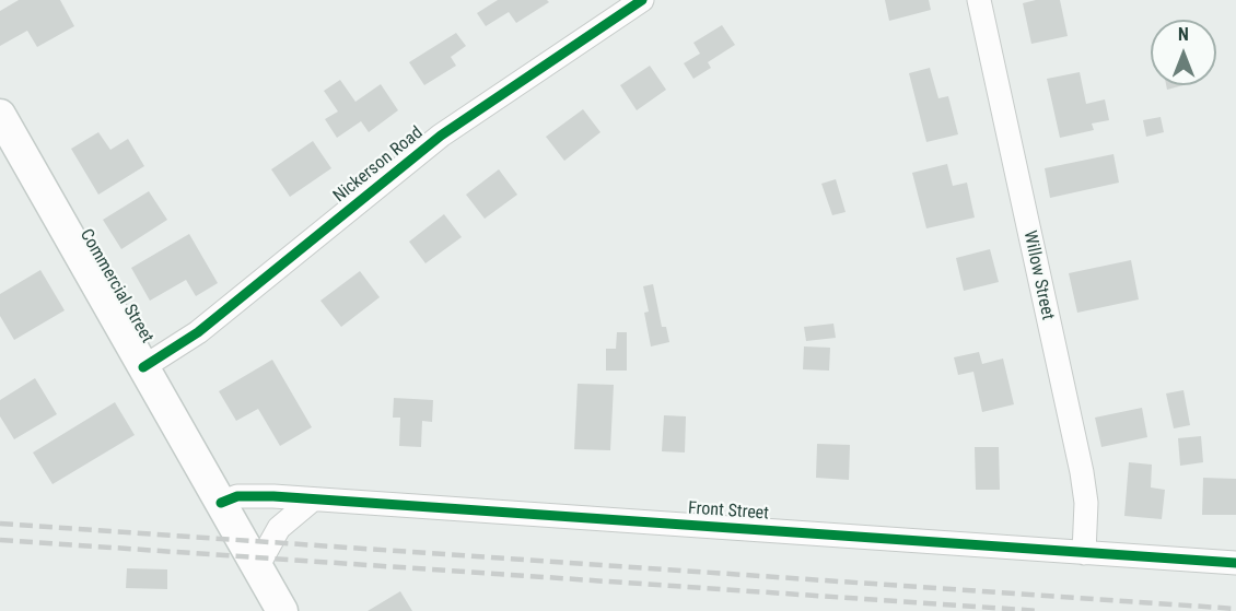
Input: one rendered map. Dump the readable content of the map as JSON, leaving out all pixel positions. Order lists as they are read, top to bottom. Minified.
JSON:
{"streets":{"main road":["Commercial Street"],"street":["Nickerson Road","Willow Street","Front Street"]},"crossings":[["Nickerson Road","Commercial Street"],["Willow Street","Front Street"],["Commercial Street","Front Street"]],"north":"top"}
